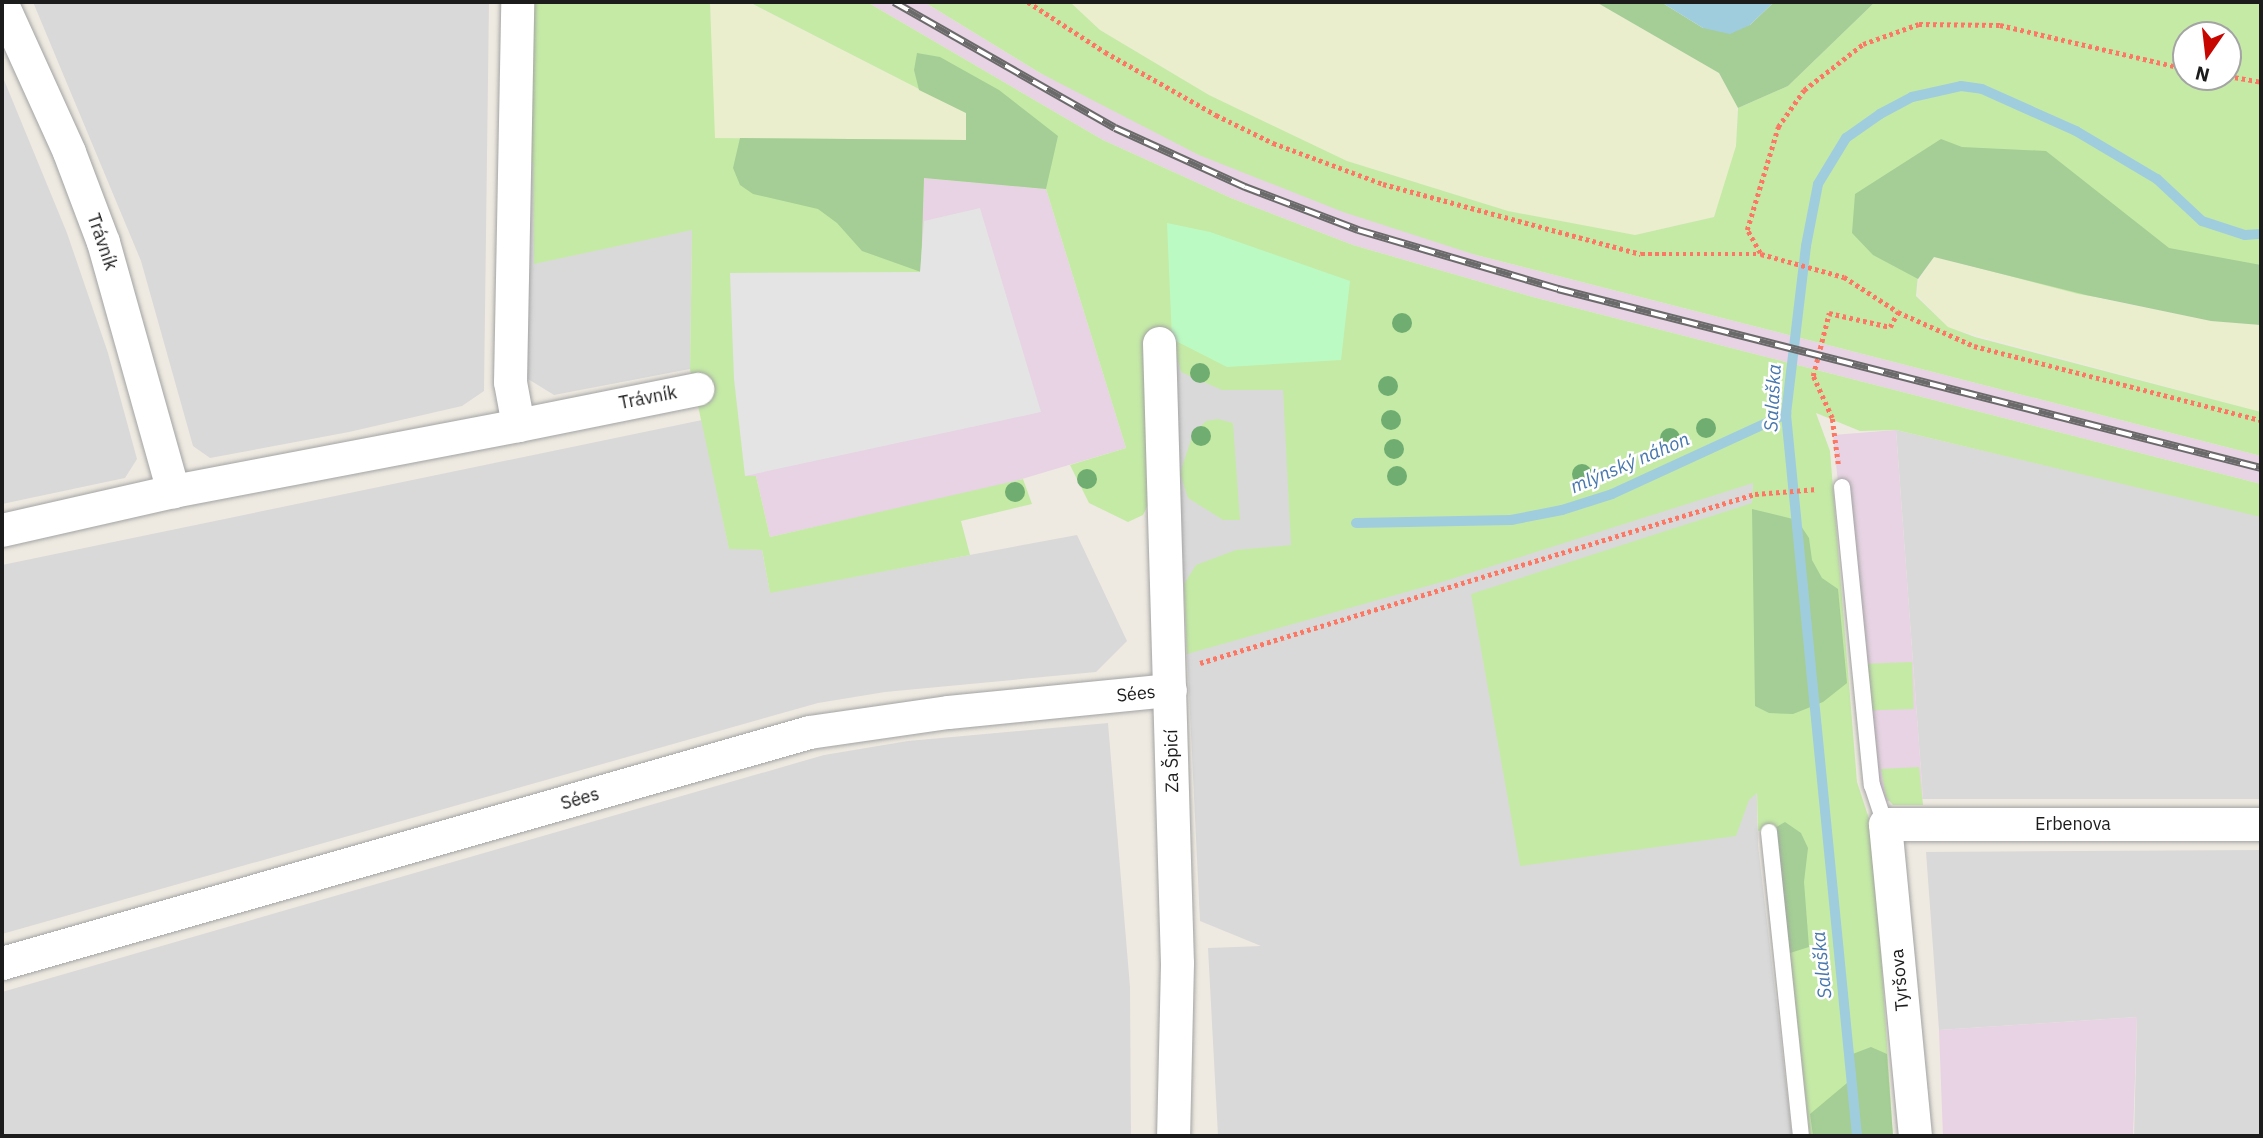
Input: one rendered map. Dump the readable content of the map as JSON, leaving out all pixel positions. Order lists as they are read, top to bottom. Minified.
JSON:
{"streets":{"street":["Trávník","Sées","Za Špicí","Erbenova","Tyršova"]},"crossings":[["Sées","Za Špicí"],["Erbenova","Tyršova"]],"water":["Salaška","mlýnský náhon"],"north":"bottom"}
